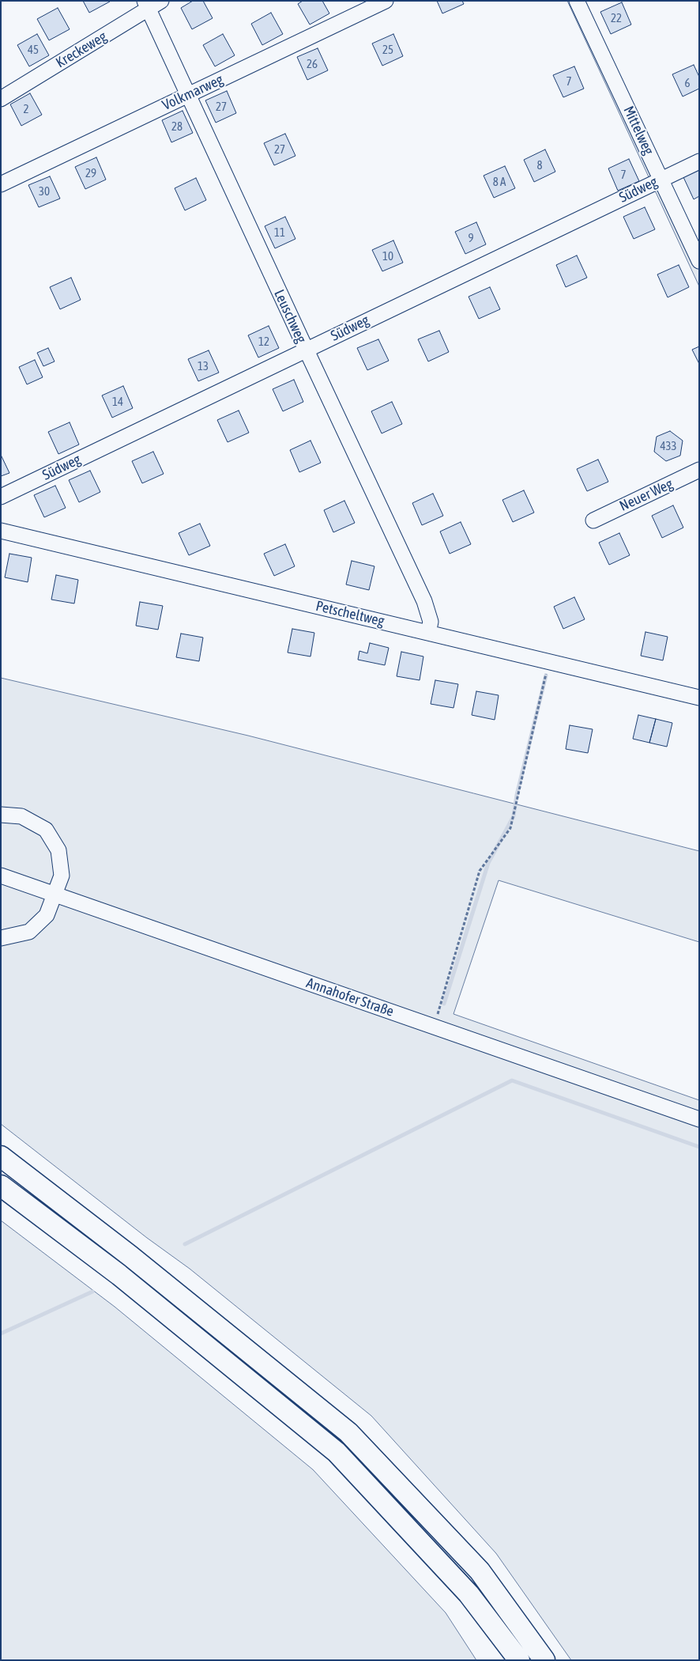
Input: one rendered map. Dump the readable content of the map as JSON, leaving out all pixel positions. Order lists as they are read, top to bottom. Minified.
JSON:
{"streets":{"street":["Kreckeweg","Volkmarweg","Mittelweg","Südweg","Leuschweg","Neuer Weg","Petscheltweg","Annahofer Straße"]},"crossings":[["Kreckeweg","Leuschweg"],["Volkmarweg","Leuschweg"],["Mittelweg","Südweg"],["Südweg","Leuschweg"],["Leuschweg","Petscheltweg"]],"house_numbers":["22","45","25","26","7","6","27","2","28","27","8","29","7","8 A","30","11","9","10","12","13","14","433"]}
